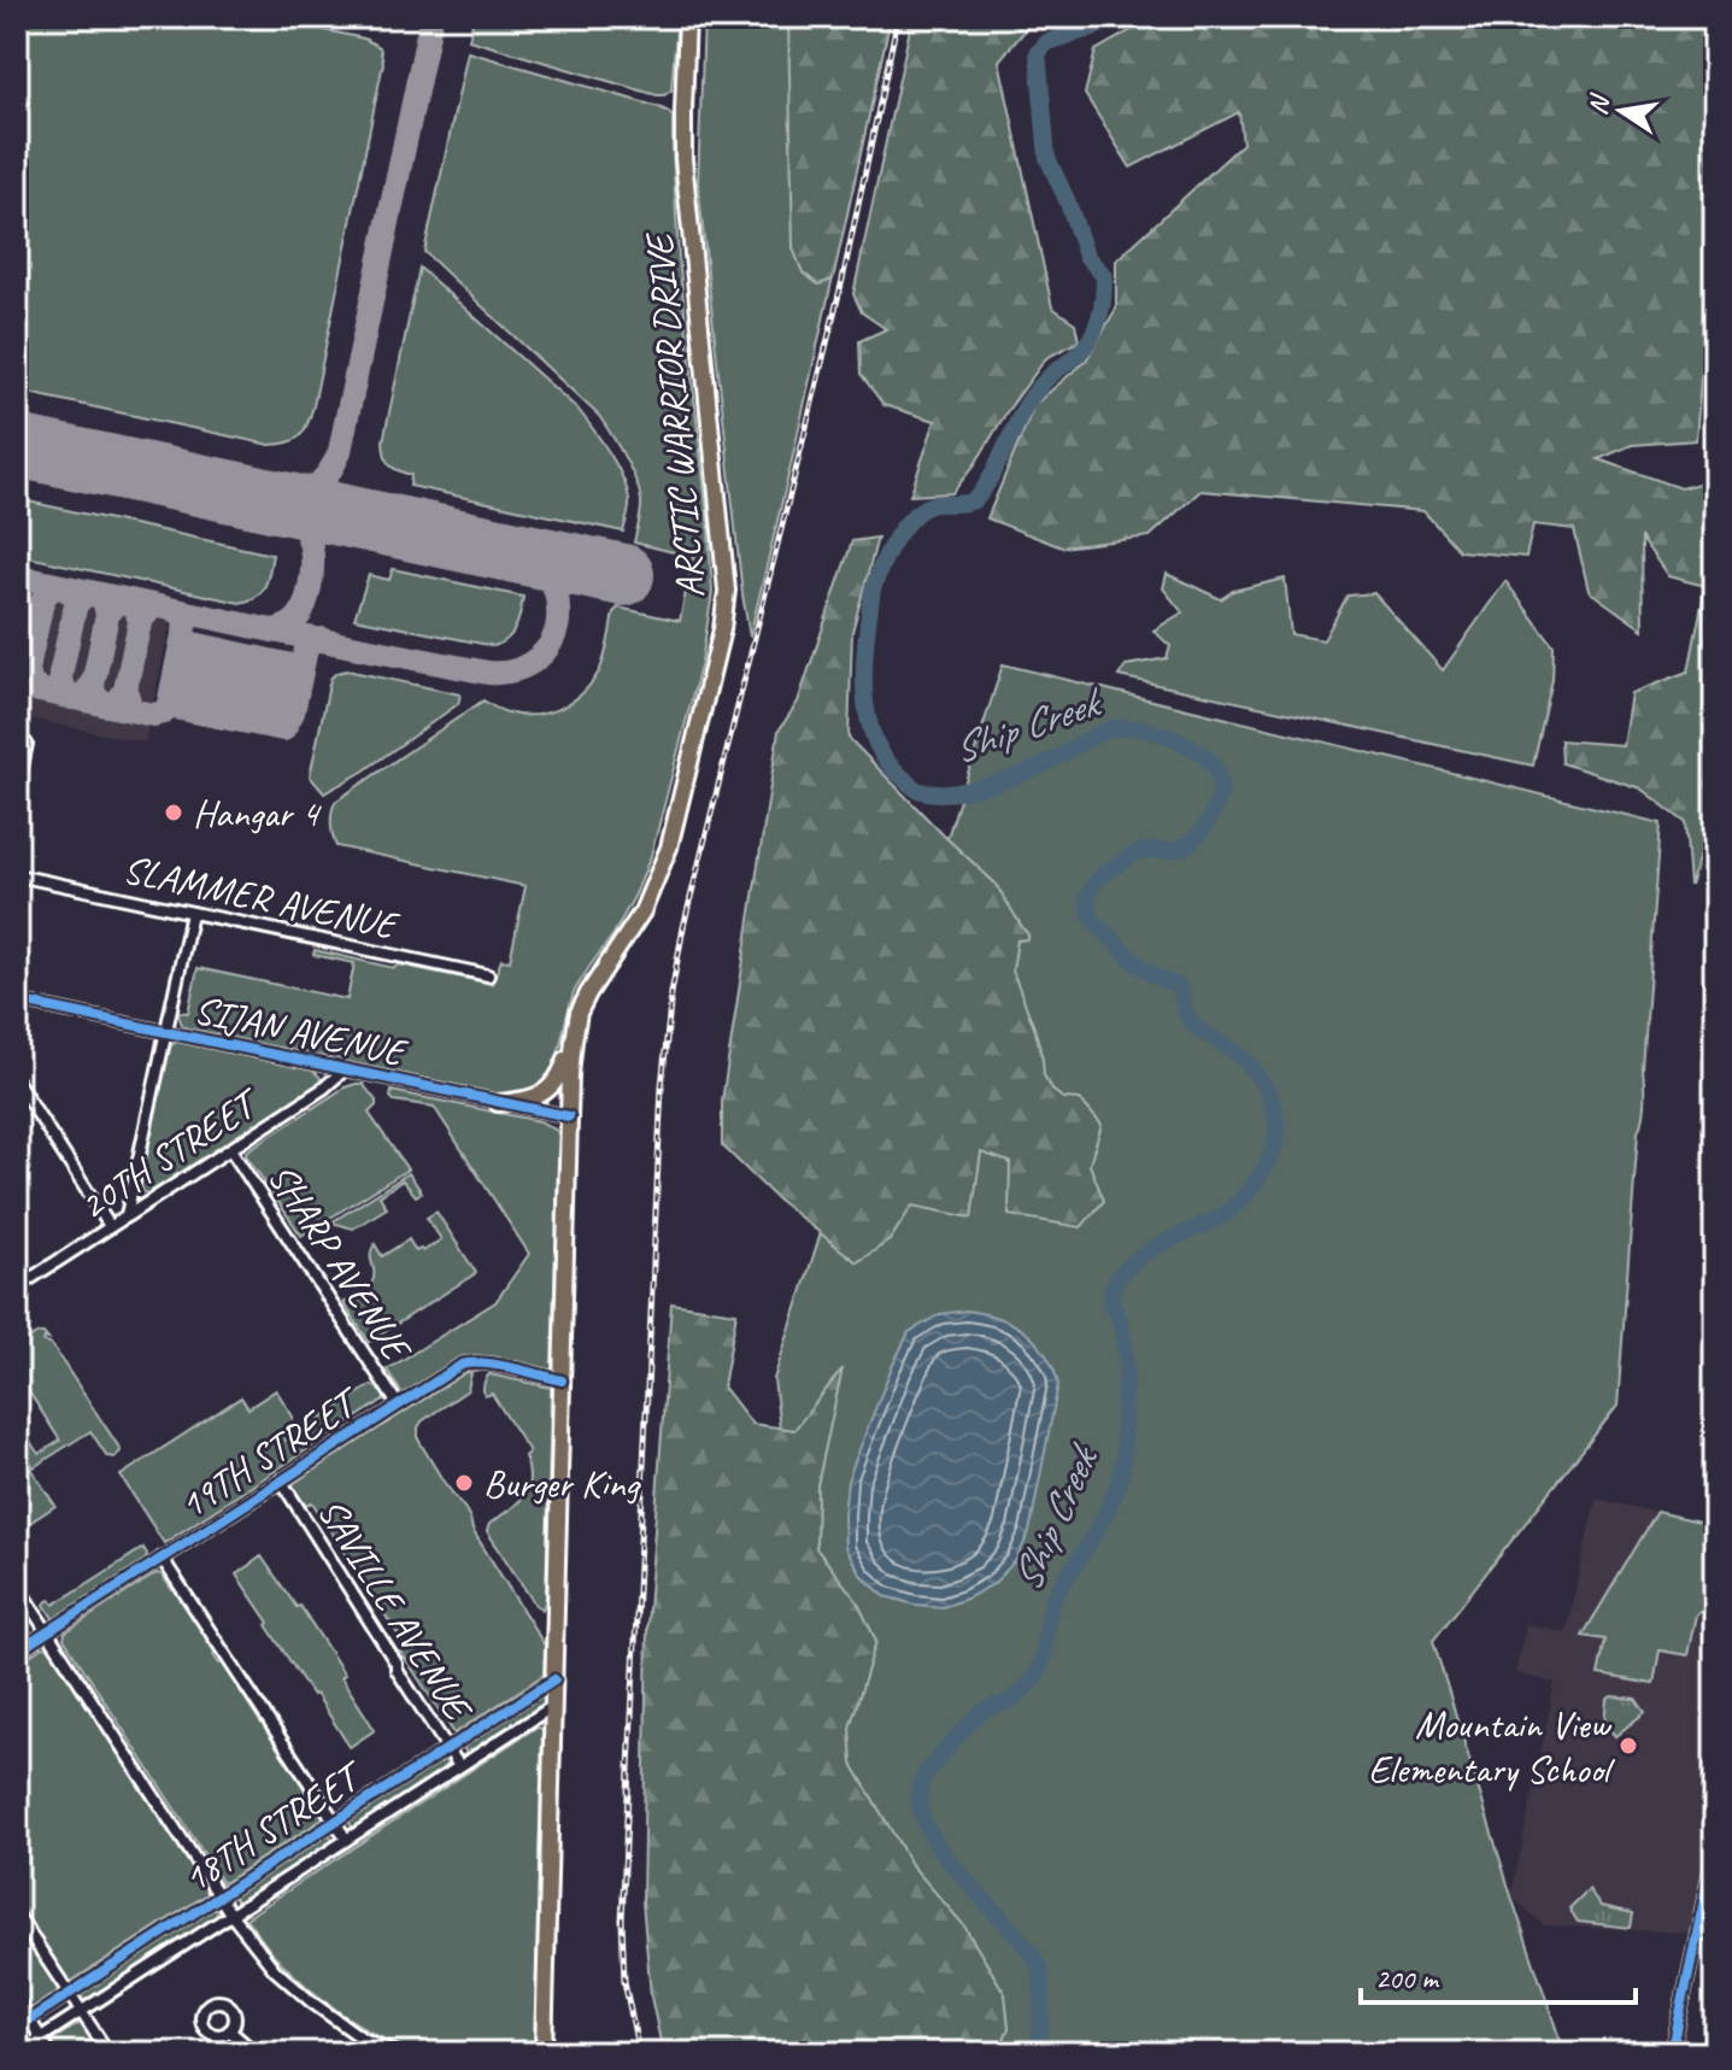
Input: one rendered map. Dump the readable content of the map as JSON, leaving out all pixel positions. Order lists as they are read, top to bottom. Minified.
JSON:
{"streets":{"main road":["ARCTIC WARRIOR DRIVE"],"street":["SLAMMER AVENUE","SIJAN AVENUE","20TH STREET","SHARP AVENUE","19TH STREET","SAVILLE AVENUE","18TH STREET"]},"crossings":[["ARCTIC WARRIOR DRIVE","SIJAN AVENUE"],["ARCTIC WARRIOR DRIVE","19TH STREET"],["ARCTIC WARRIOR DRIVE","18TH STREET"],["SIJAN AVENUE","20TH STREET"],["20TH STREET","SHARP AVENUE"],["SHARP AVENUE","19TH STREET"],["19TH STREET","SAVILLE AVENUE"],["SAVILLE AVENUE","18TH STREET"]],"water":["Ship Creek"],"places":["Hangar 4","Burger King","Mountain View Elementary School"],"scale_bar":"200 m","north":"left"}
